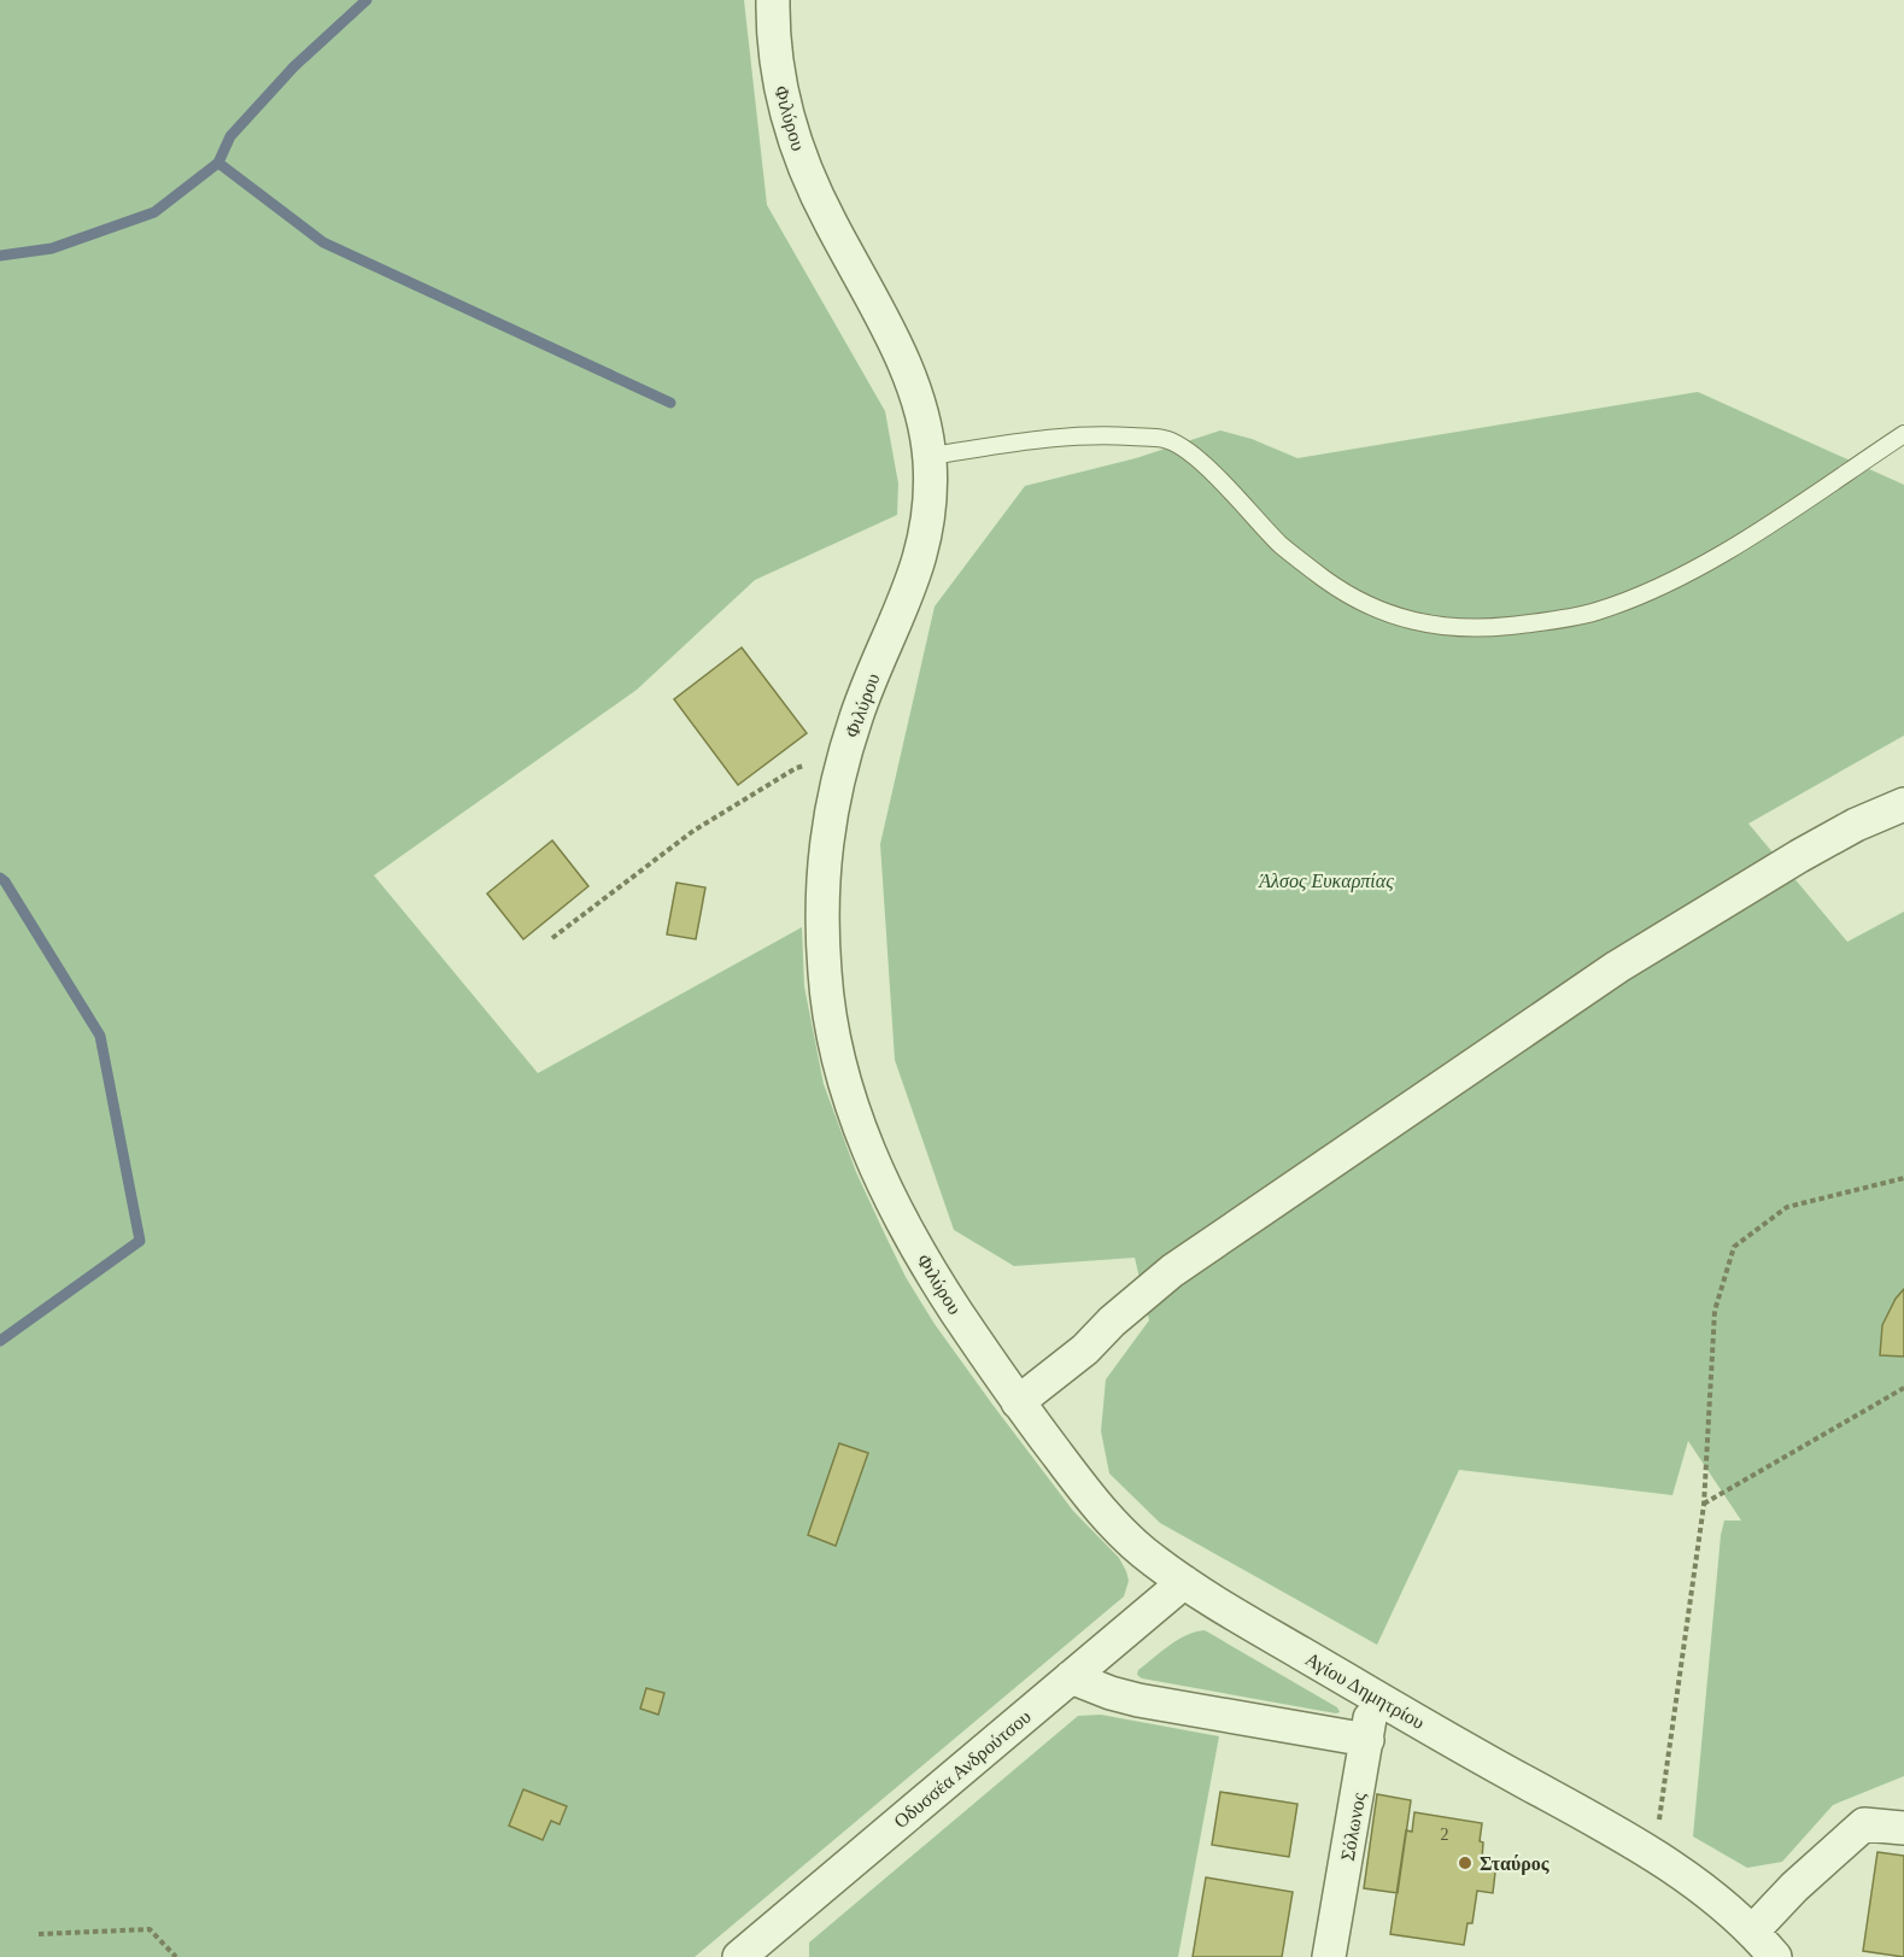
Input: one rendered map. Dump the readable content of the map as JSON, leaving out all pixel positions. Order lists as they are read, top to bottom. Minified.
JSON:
{"streets":{"street":["Φιλύρου","Αγίου Δημητρίου","Οδυσσέα Ανδρούτσου","Σόλωνος"]},"crossings":[["Φιλύρου","Αγίου Δημητρίου"],["Αγίου Δημητρίου","Οδυσσέα Ανδρούτσου"],["Αγίου Δημητρίου","Σόλωνος"]],"parks":["Άλσος Ευκαρπίας"],"places":["Σταύρος"],"house_numbers":["2"]}
